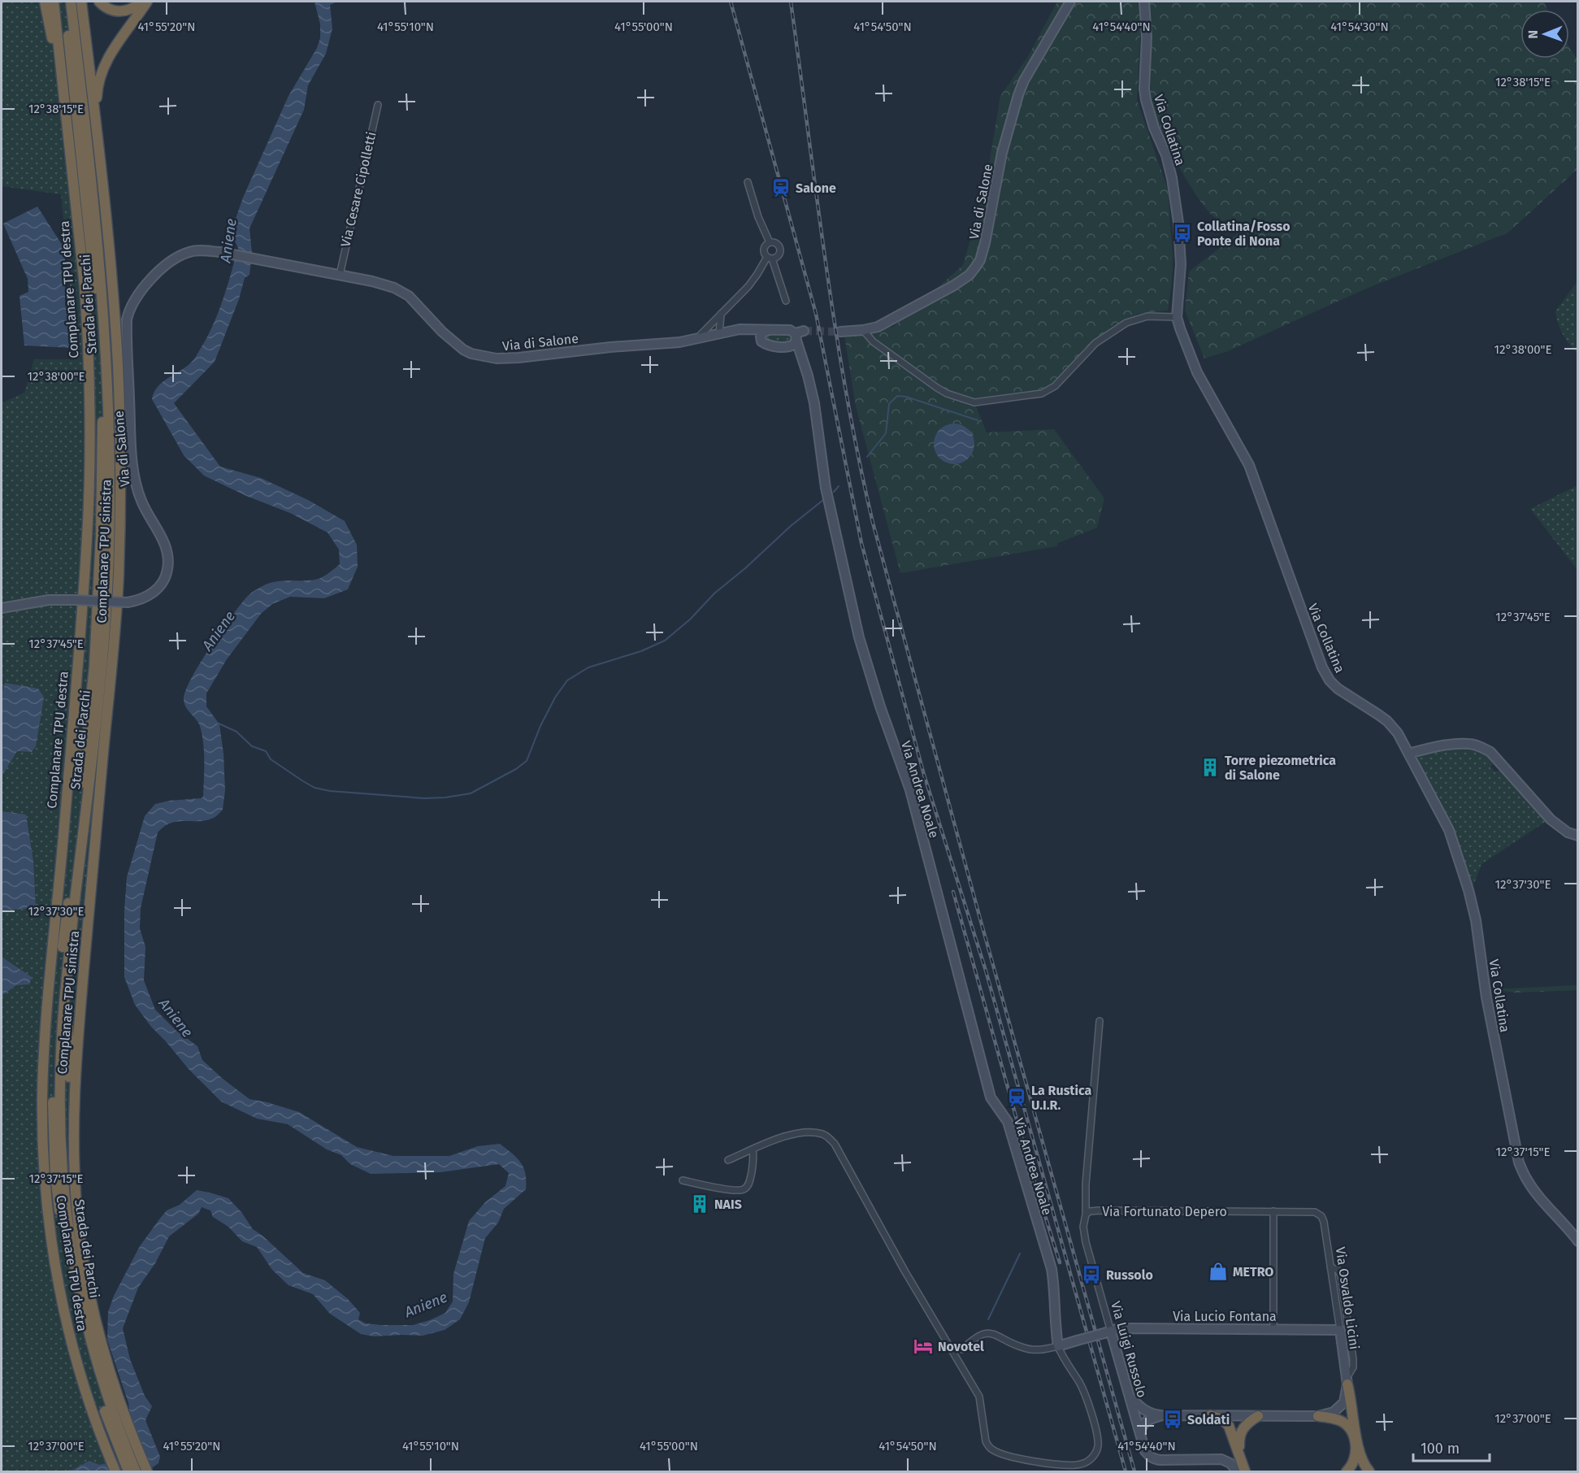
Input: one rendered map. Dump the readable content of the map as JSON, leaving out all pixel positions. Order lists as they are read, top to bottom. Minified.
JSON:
{"streets":{"highway":["Complanare TPU destra","Strada dei Parchi","Complanare TPU sinistra"],"street":["Via Collatina","Via Cesare Cipolletti","Via di Salone","Via Andrea Noale","Via Fortunato Depero","Via Osvaldo Licini","Via Lucio Fontana","Via Luigi Russolo"]},"crossings":[["Via Cesare Cipolletti","Via di Salone"],["Via di Salone","Via Andrea Noale"],["Via Andrea Noale","Via Lucio Fontana"],["Via Fortunato Depero","Via Osvaldo Licini"],["Via Fortunato Depero","Via Luigi Russolo"],["Via Osvaldo Licini","Via Lucio Fontana"],["Via Lucio Fontana","Via Luigi Russolo"]],"water":["Aniene"],"places":{"station":["Salone","La Rustica U.I.R."],"bus stop":["Collatina/Fosso Ponte di Nona","Russolo","Soldati"],"building":["Torre piezometrica di Salone","NAIS"],"shop":["METRO"],"hotel":["Novotel"]},"scale_bar":"100 m","north":"left","coordinates":["41°55'20\"N","41°55'10\"N","41°55'00\"N","41°54'50\"N","41°54'40\"N","41°54'30\"N","12°38'15\"E","12°38'00\"E","12°37'45\"E","12°37'30\"E","12°37'15\"E","12°37'00\"E"]}
